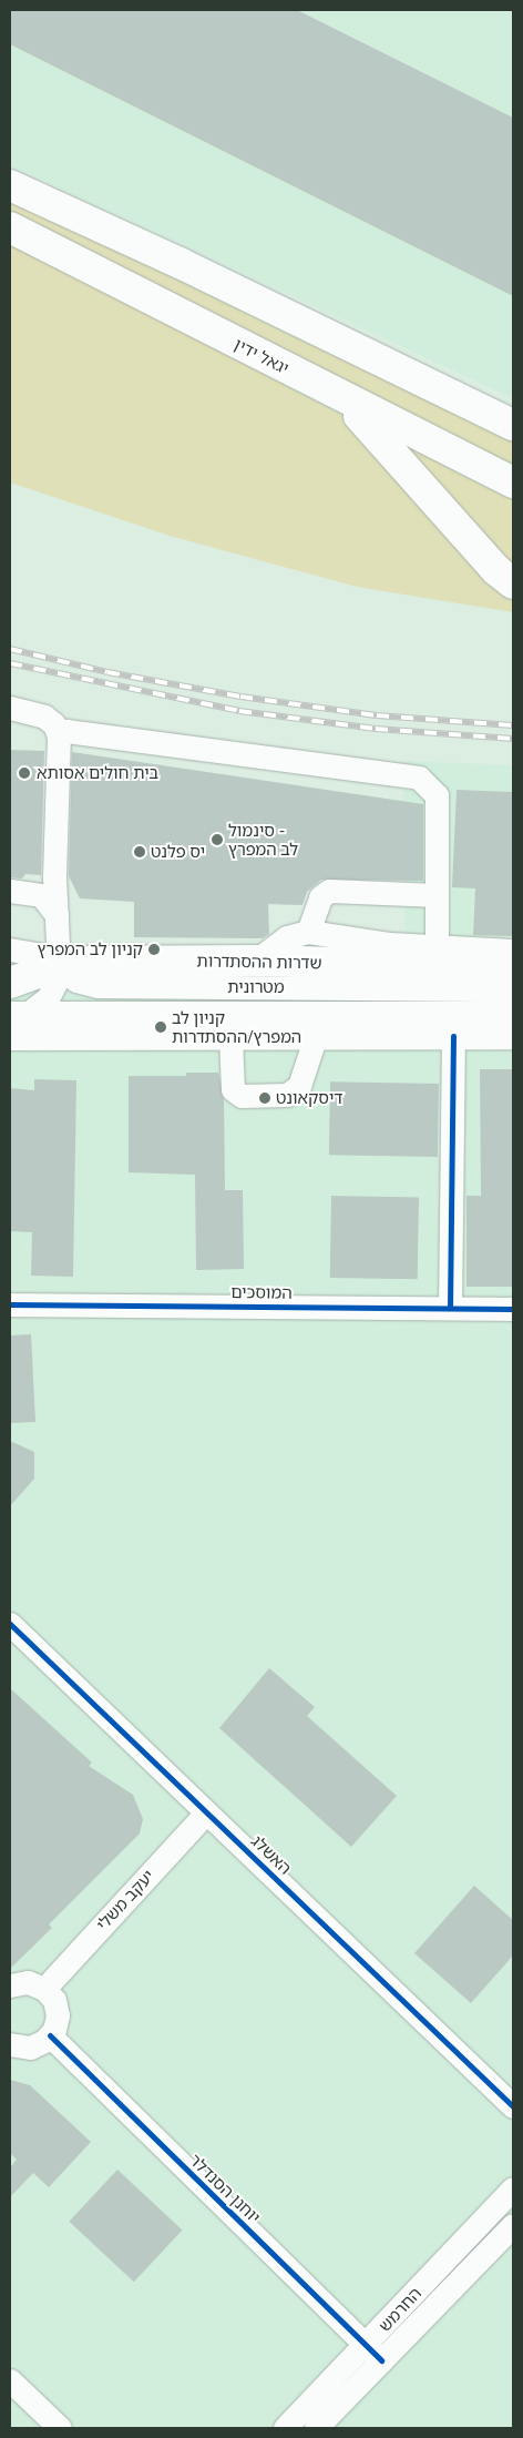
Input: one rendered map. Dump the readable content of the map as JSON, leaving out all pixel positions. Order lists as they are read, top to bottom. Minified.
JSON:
{"streets":{"highway":["יגאל ידין","שדרות ההסתדרות"],"street":["מטרונית","המוסכים","האשלג","יעקב משלי","יוחנן הסנדלר","החרמש"]},"crossings":[["שדרות ההסתדרות","מטרונית"],["האשלג","יעקב משלי"],["יוחנן הסנדלר","החרמש"]],"places":["בית חולים אסותא","סינמול - לב המפרץ","יס פלנט","קניון לב המפרץ","קניון לב המפרץ/ההסתדרות","דיסקאונט"]}
